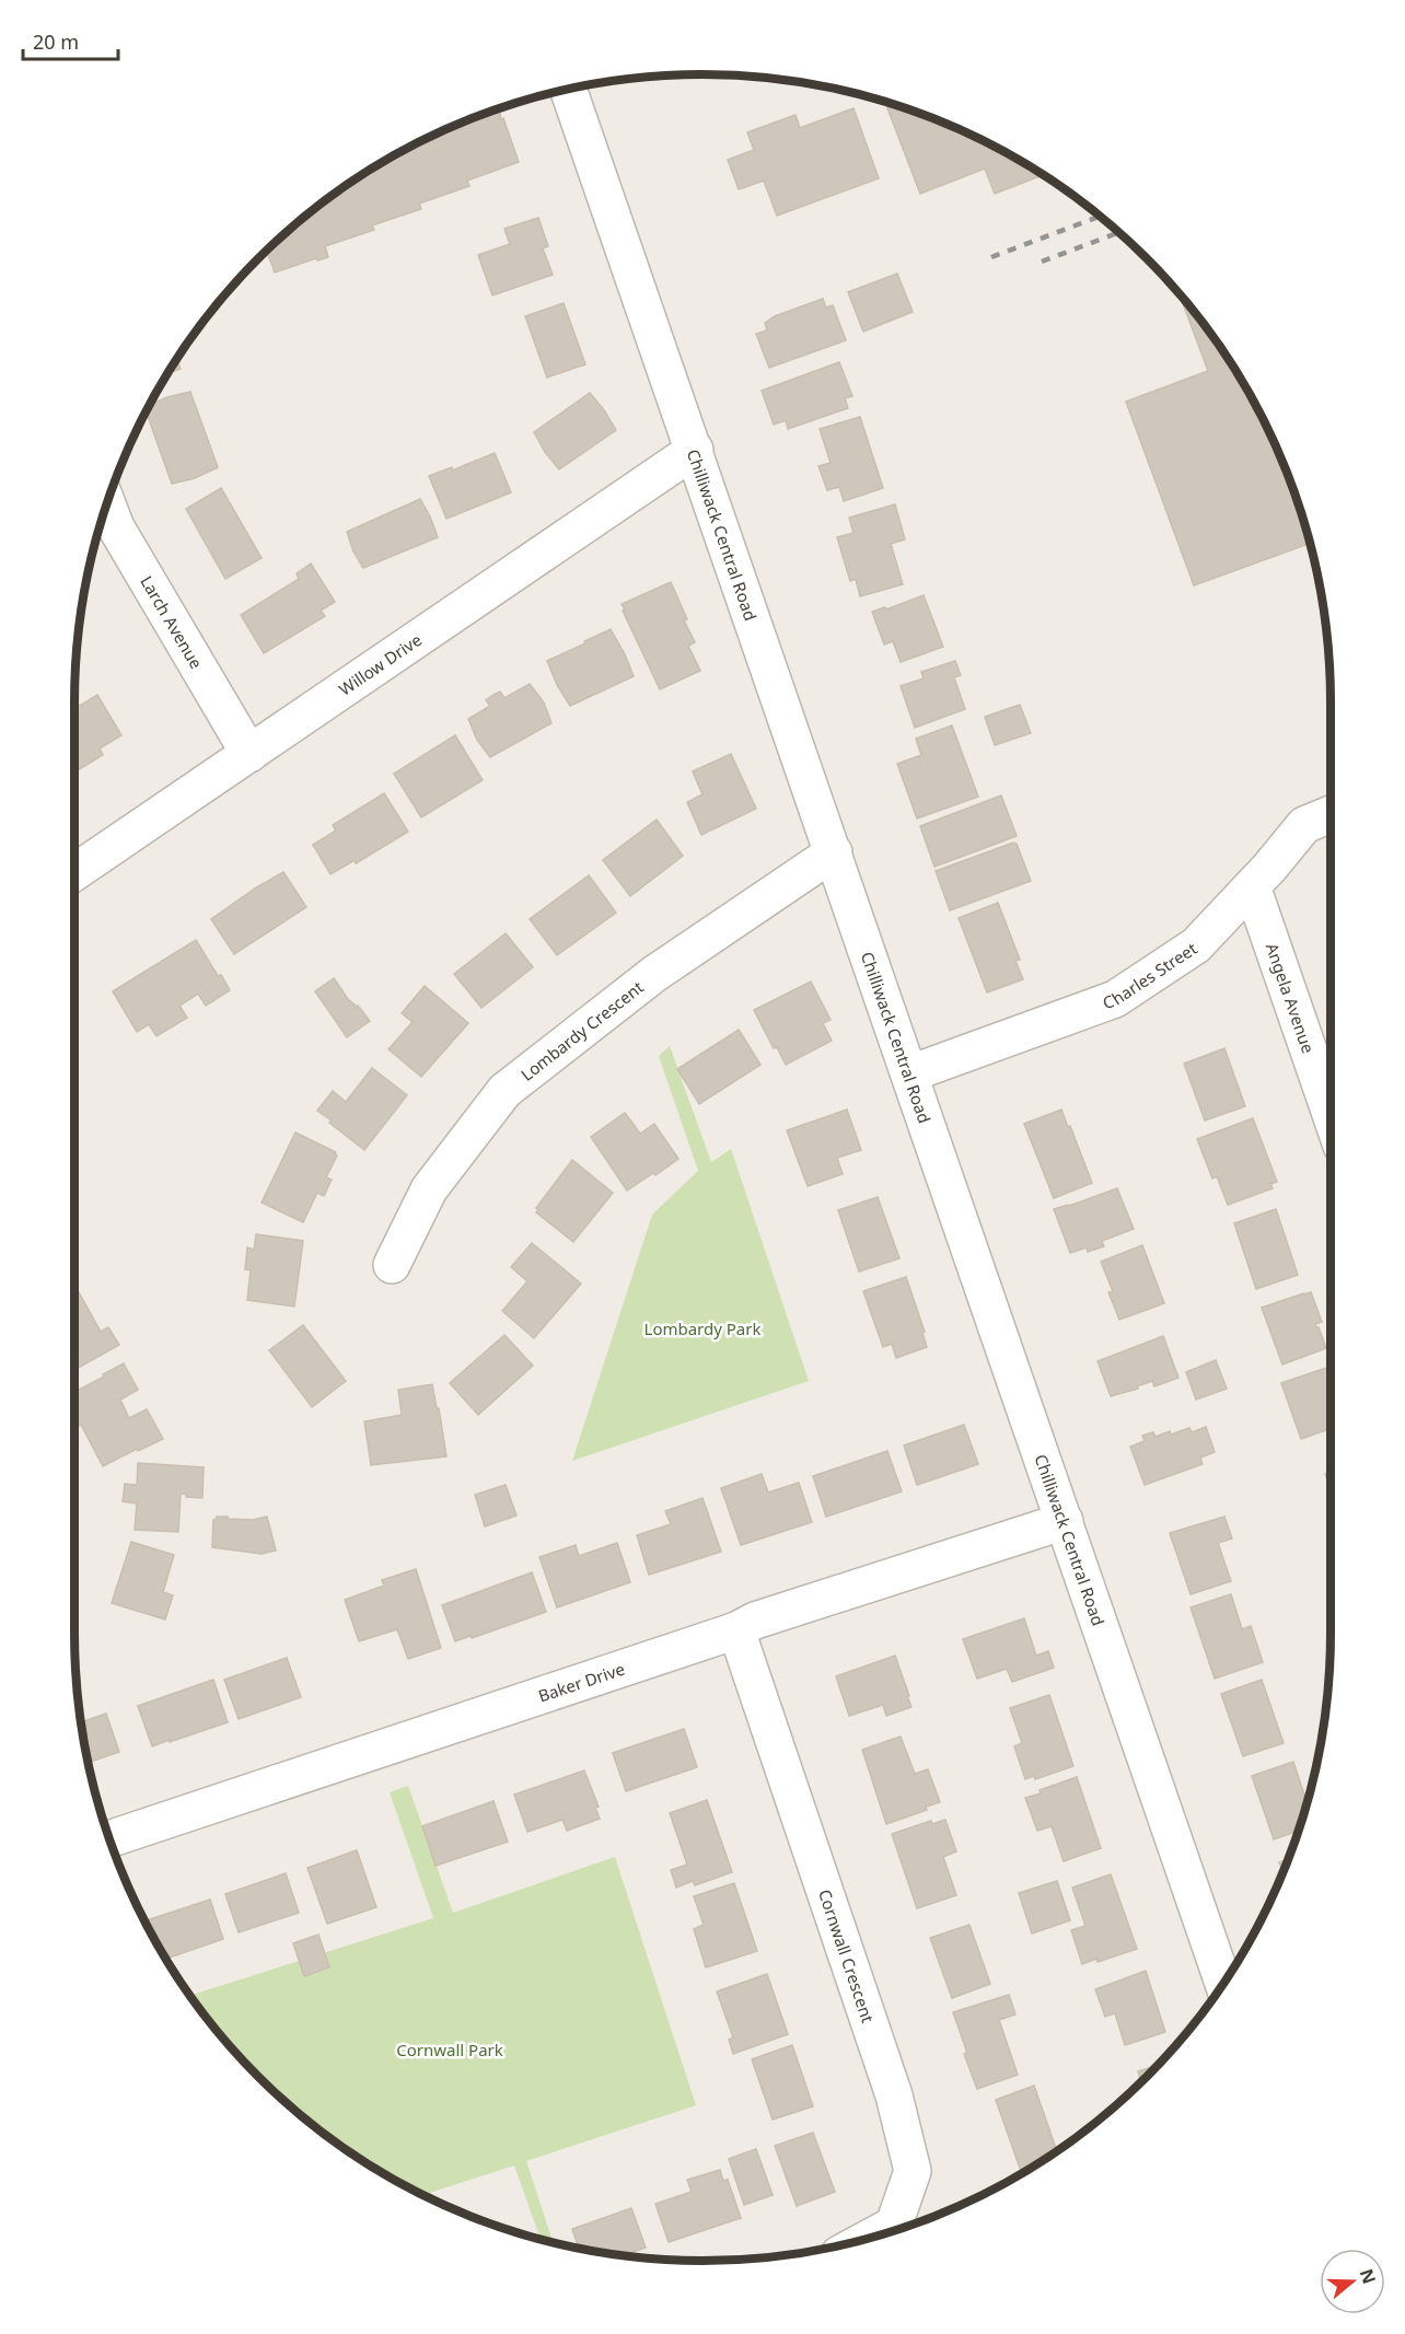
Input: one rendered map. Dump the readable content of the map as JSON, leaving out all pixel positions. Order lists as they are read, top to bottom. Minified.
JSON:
{"streets":{"street":["Chilliwack Central Road","Larch Avenue","Willow Drive","Charles Street","Angela Avenue","Lombardy Crescent","Baker Drive","Cornwall Crescent"]},"crossings":[["Chilliwack Central Road","Willow Drive"],["Chilliwack Central Road","Charles Street"],["Chilliwack Central Road","Lombardy Crescent"],["Chilliwack Central Road","Baker Drive"],["Larch Avenue","Willow Drive"],["Charles Street","Angela Avenue"],["Baker Drive","Cornwall Crescent"]],"parks":["Lombardy Park","Cornwall Park"],"scale_bar":"20 m","north":"right"}
